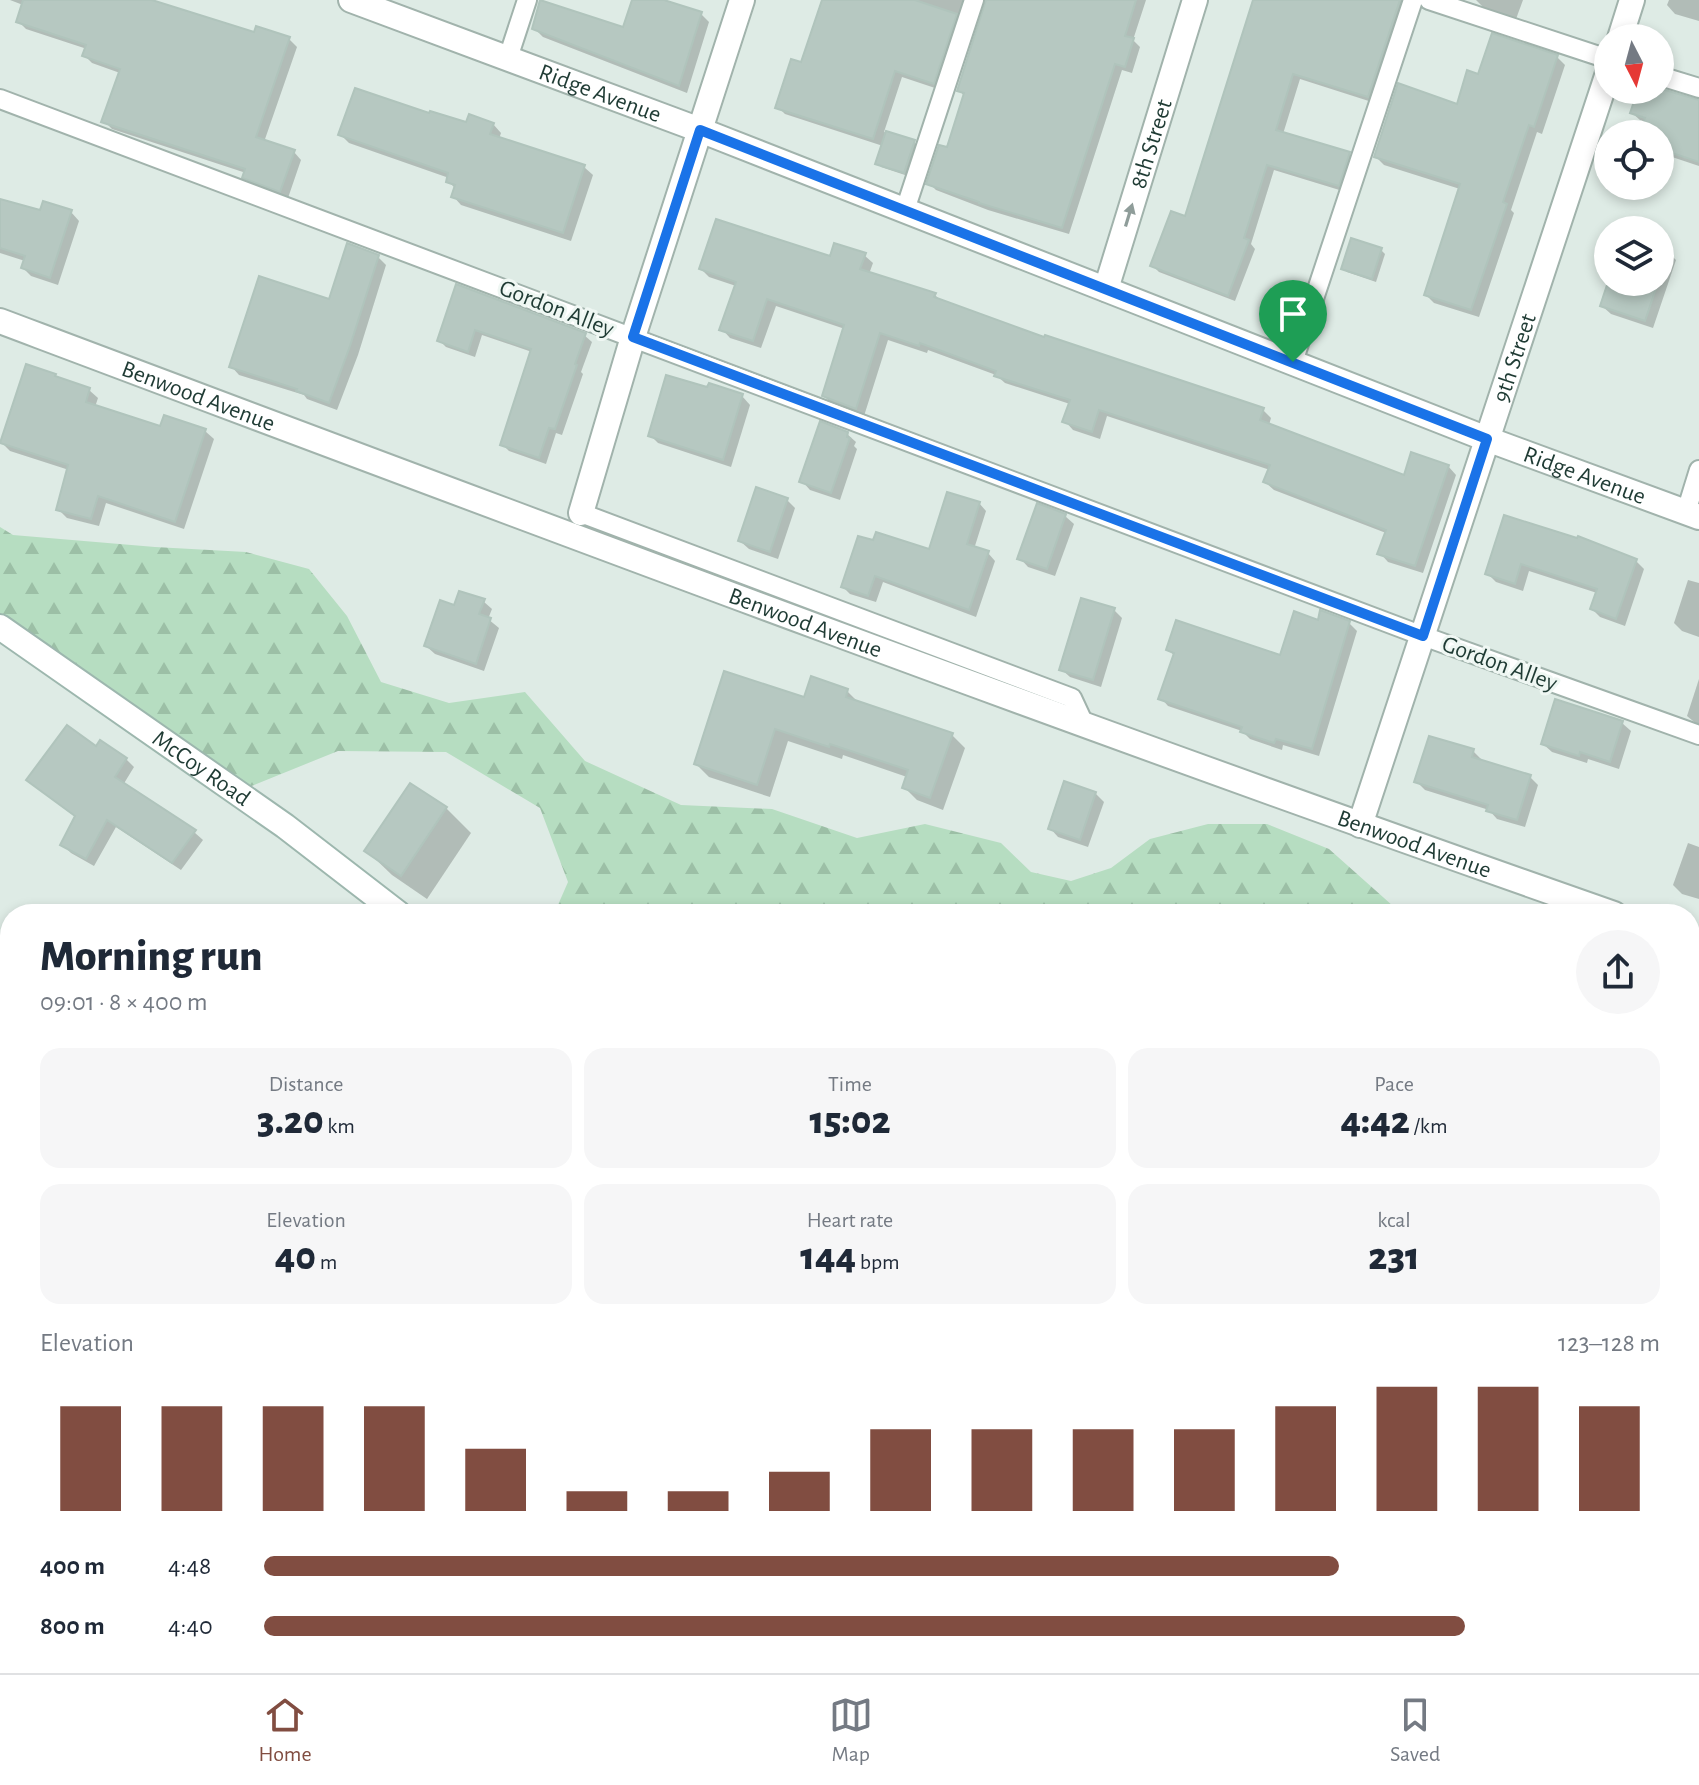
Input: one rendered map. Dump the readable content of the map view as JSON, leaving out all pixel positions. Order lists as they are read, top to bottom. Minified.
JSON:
{"streets":{"street":["Ridge Avenue","8th Street","9th Street","Benwood Avenue","McCoy Road"],"lane":["Gordon Alley"]},"crossings":[["Ridge Avenue","8th Street"],["Ridge Avenue","9th Street"],["Gordon Alley","9th Street"],["9th Street","Benwood Avenue"]],"one_way":["8th Street"],"north":"bottom","page":{"heading":["Morning run","09:01 · 8 × 400 m"],"stats":[["Distance","3.20 km"],["Time","15:02"],["Pace","4:42 /km"],["Elevation","40 m"],["Heart rate","144 bpm"],["kcal","231"]],"chart":["Elevation","123–128 m"],"list":[{"name":"400 m","note":"4:48"},{"name":"800 m","note":"4:40"}],"tabs":["Home","Map","Saved"]}}
